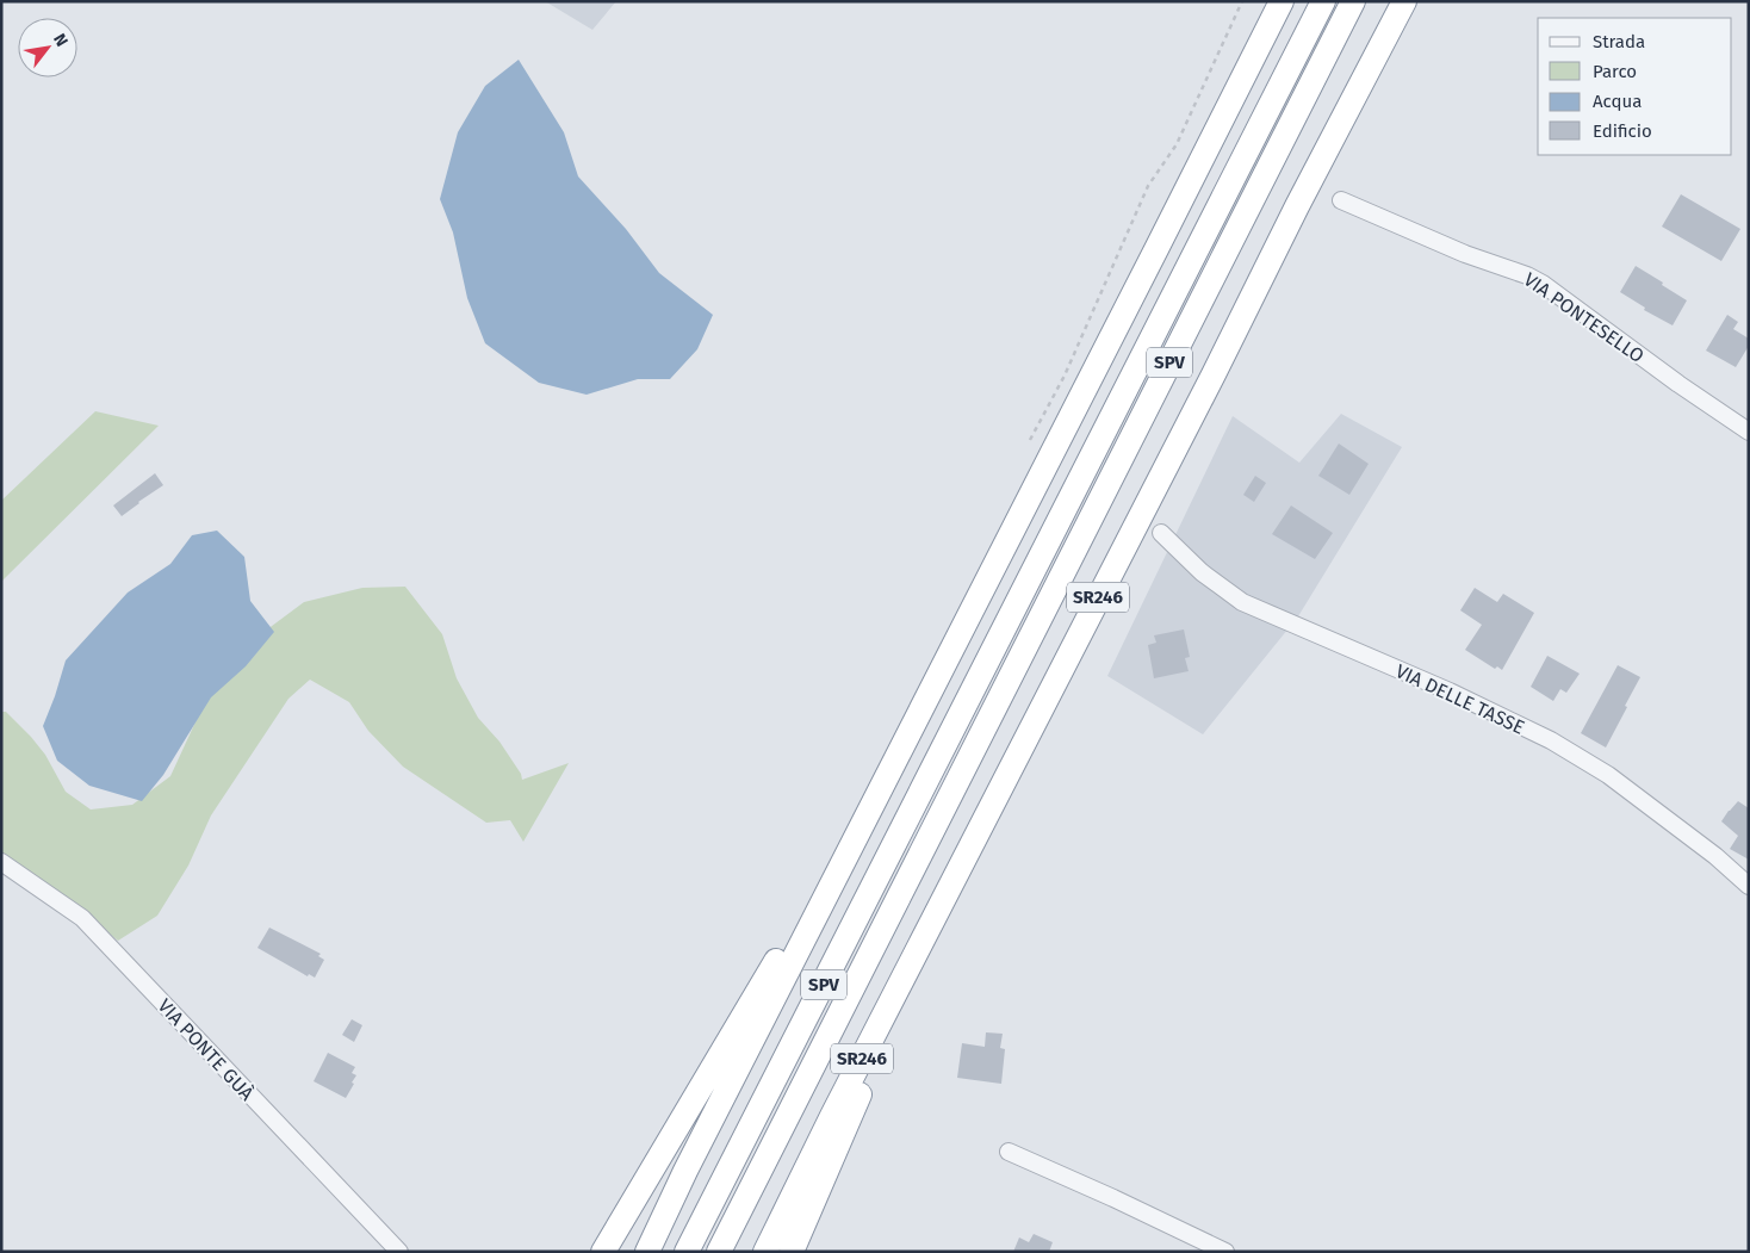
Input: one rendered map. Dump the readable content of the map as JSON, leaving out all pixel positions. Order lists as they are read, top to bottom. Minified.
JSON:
{"streets":{"highway":["SPV","SR246"],"street":["VIA PONTESELLO","VIA DELLE TASSE","VIA PONTE GUÀ"]},"legend":["Strada","Parco","Acqua","Edificio"],"north":"top right"}
